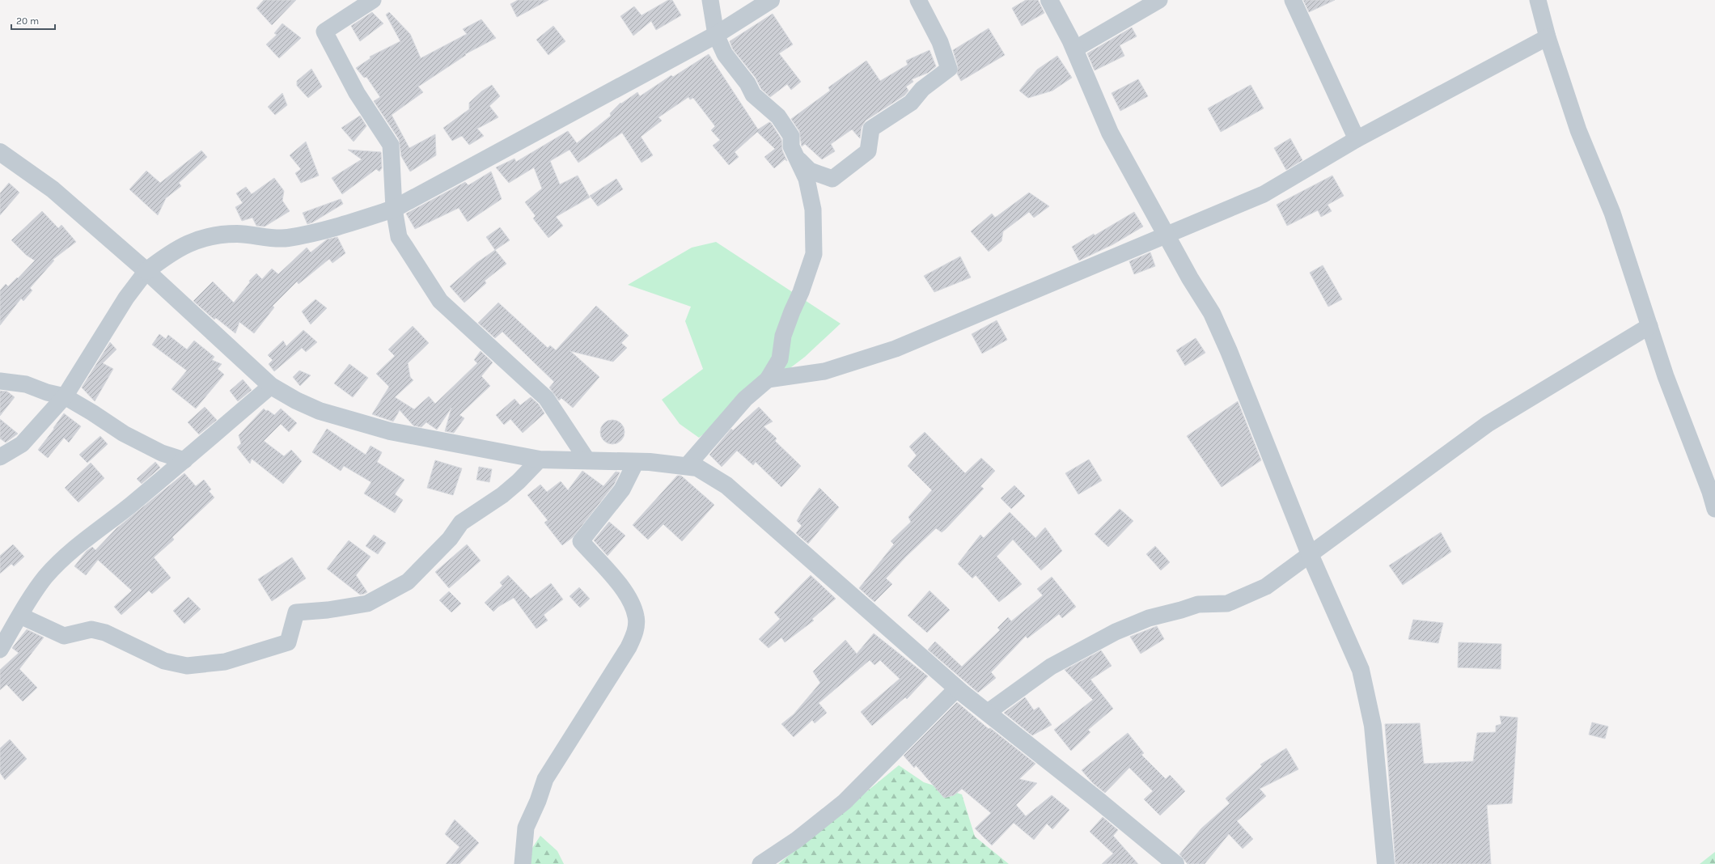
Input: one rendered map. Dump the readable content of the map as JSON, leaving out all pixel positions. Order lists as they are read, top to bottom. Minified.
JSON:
{"scale_bar":"20 m"}
